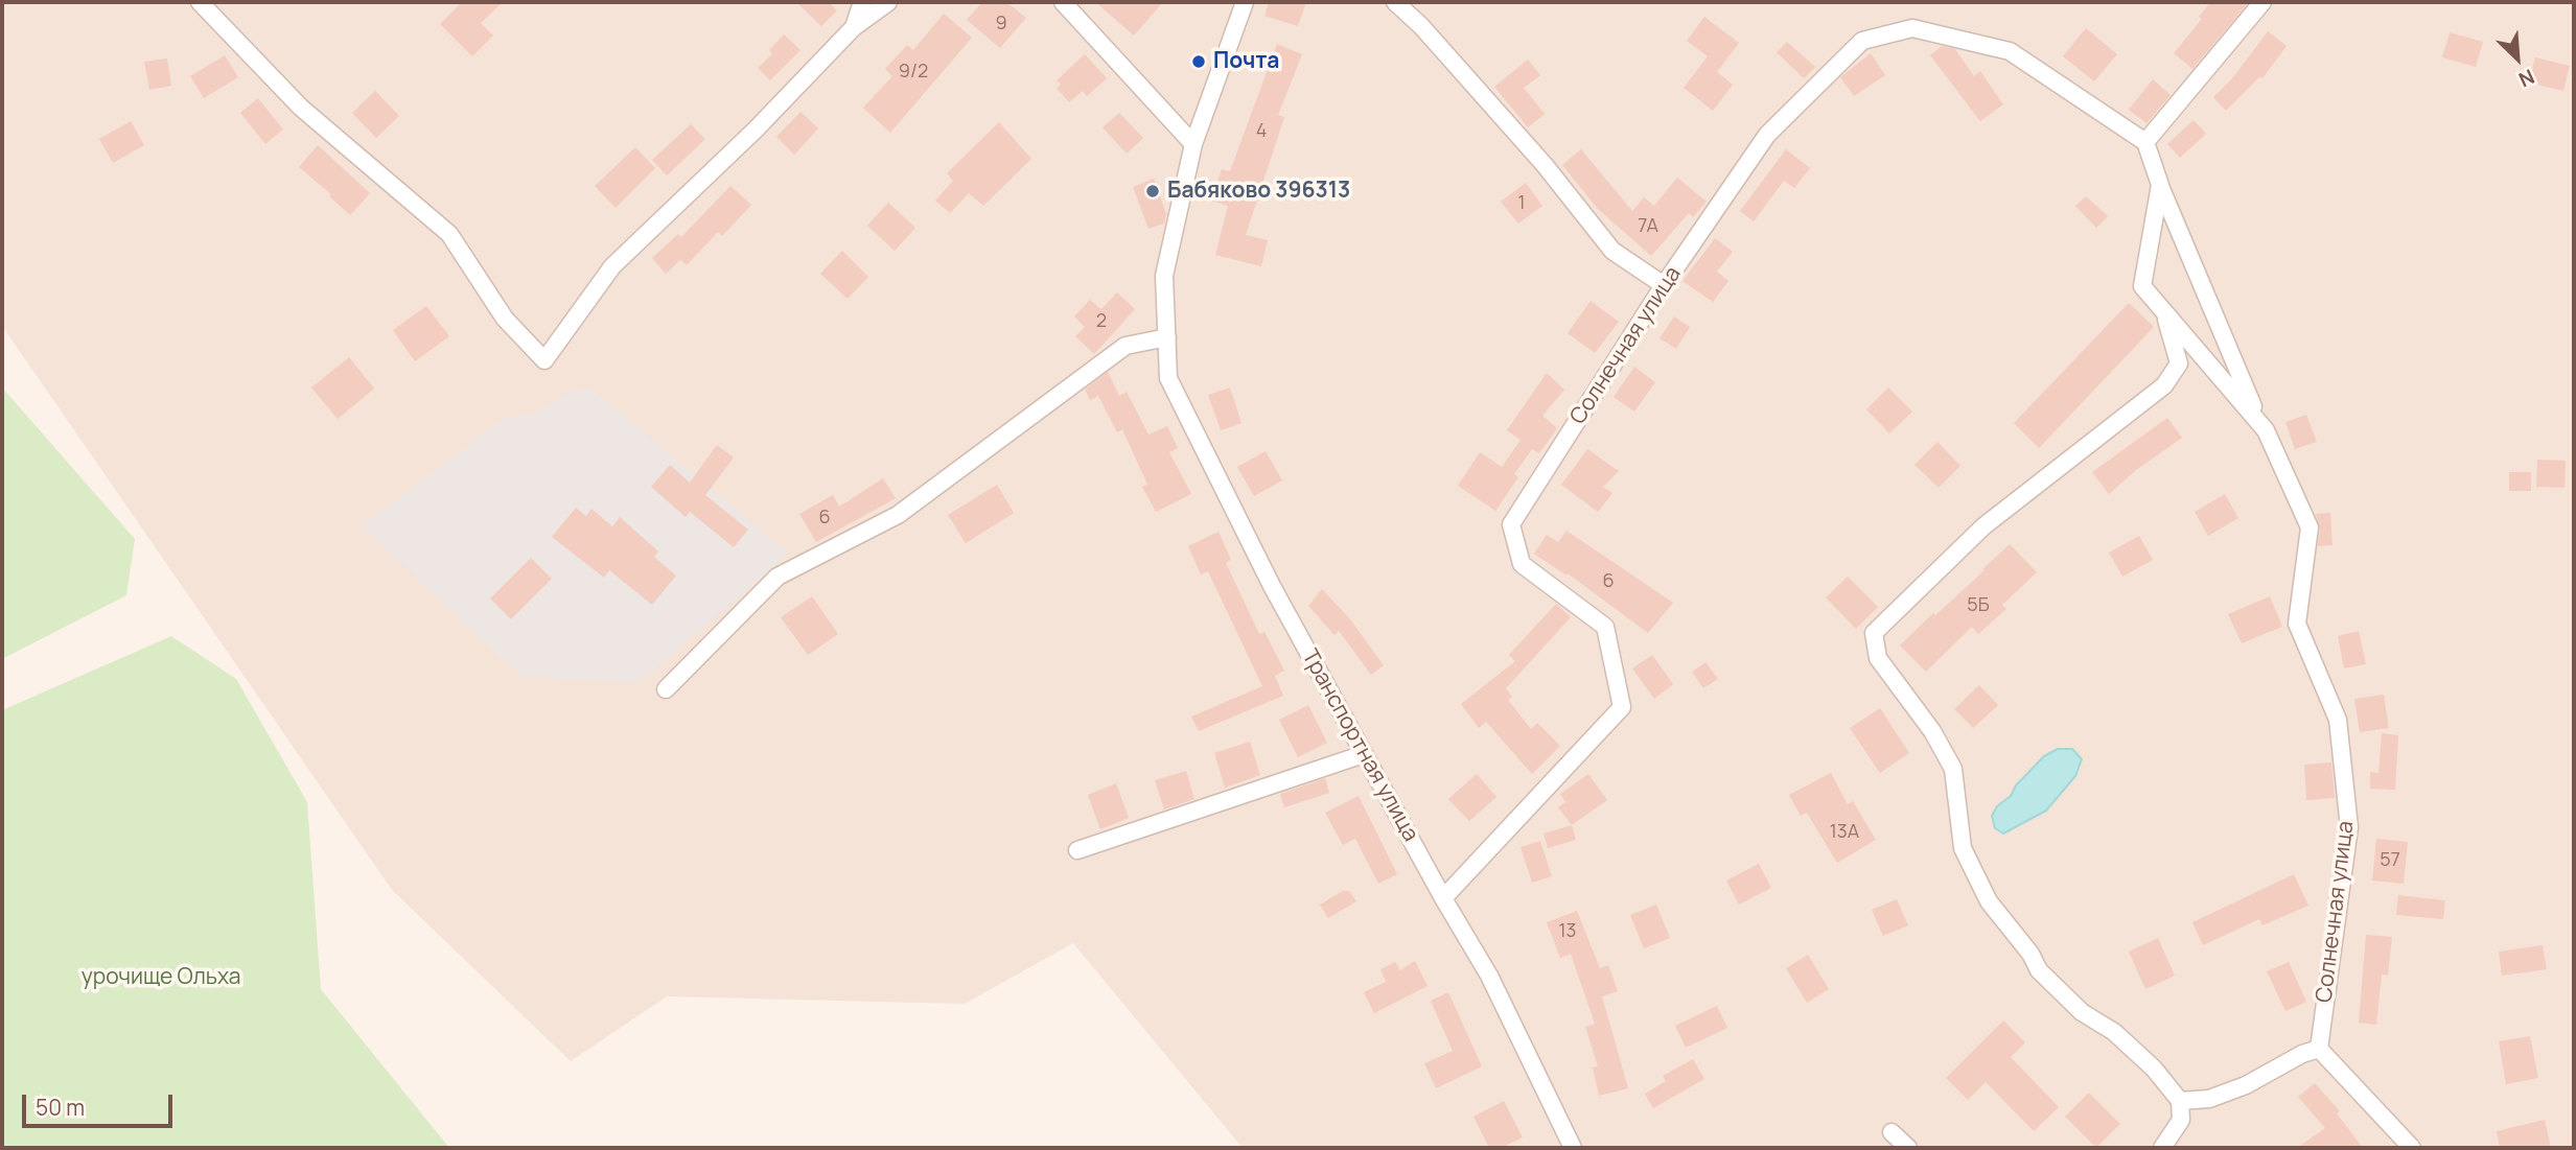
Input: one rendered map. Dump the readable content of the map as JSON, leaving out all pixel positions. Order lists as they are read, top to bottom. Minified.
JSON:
{"streets":{"street":["Солнечная улица","Транспортная улица"]},"crossings":[["Солнечная улица","Транспортная улица"]],"parks":["урочище Ольха"],"places":["Почта","Бабяково 396313"],"house_numbers":["9","9/2","4","1","7А","2","6","6","5Б","13А","57","13"],"scale_bar":"50 m","north":"bottom right"}
